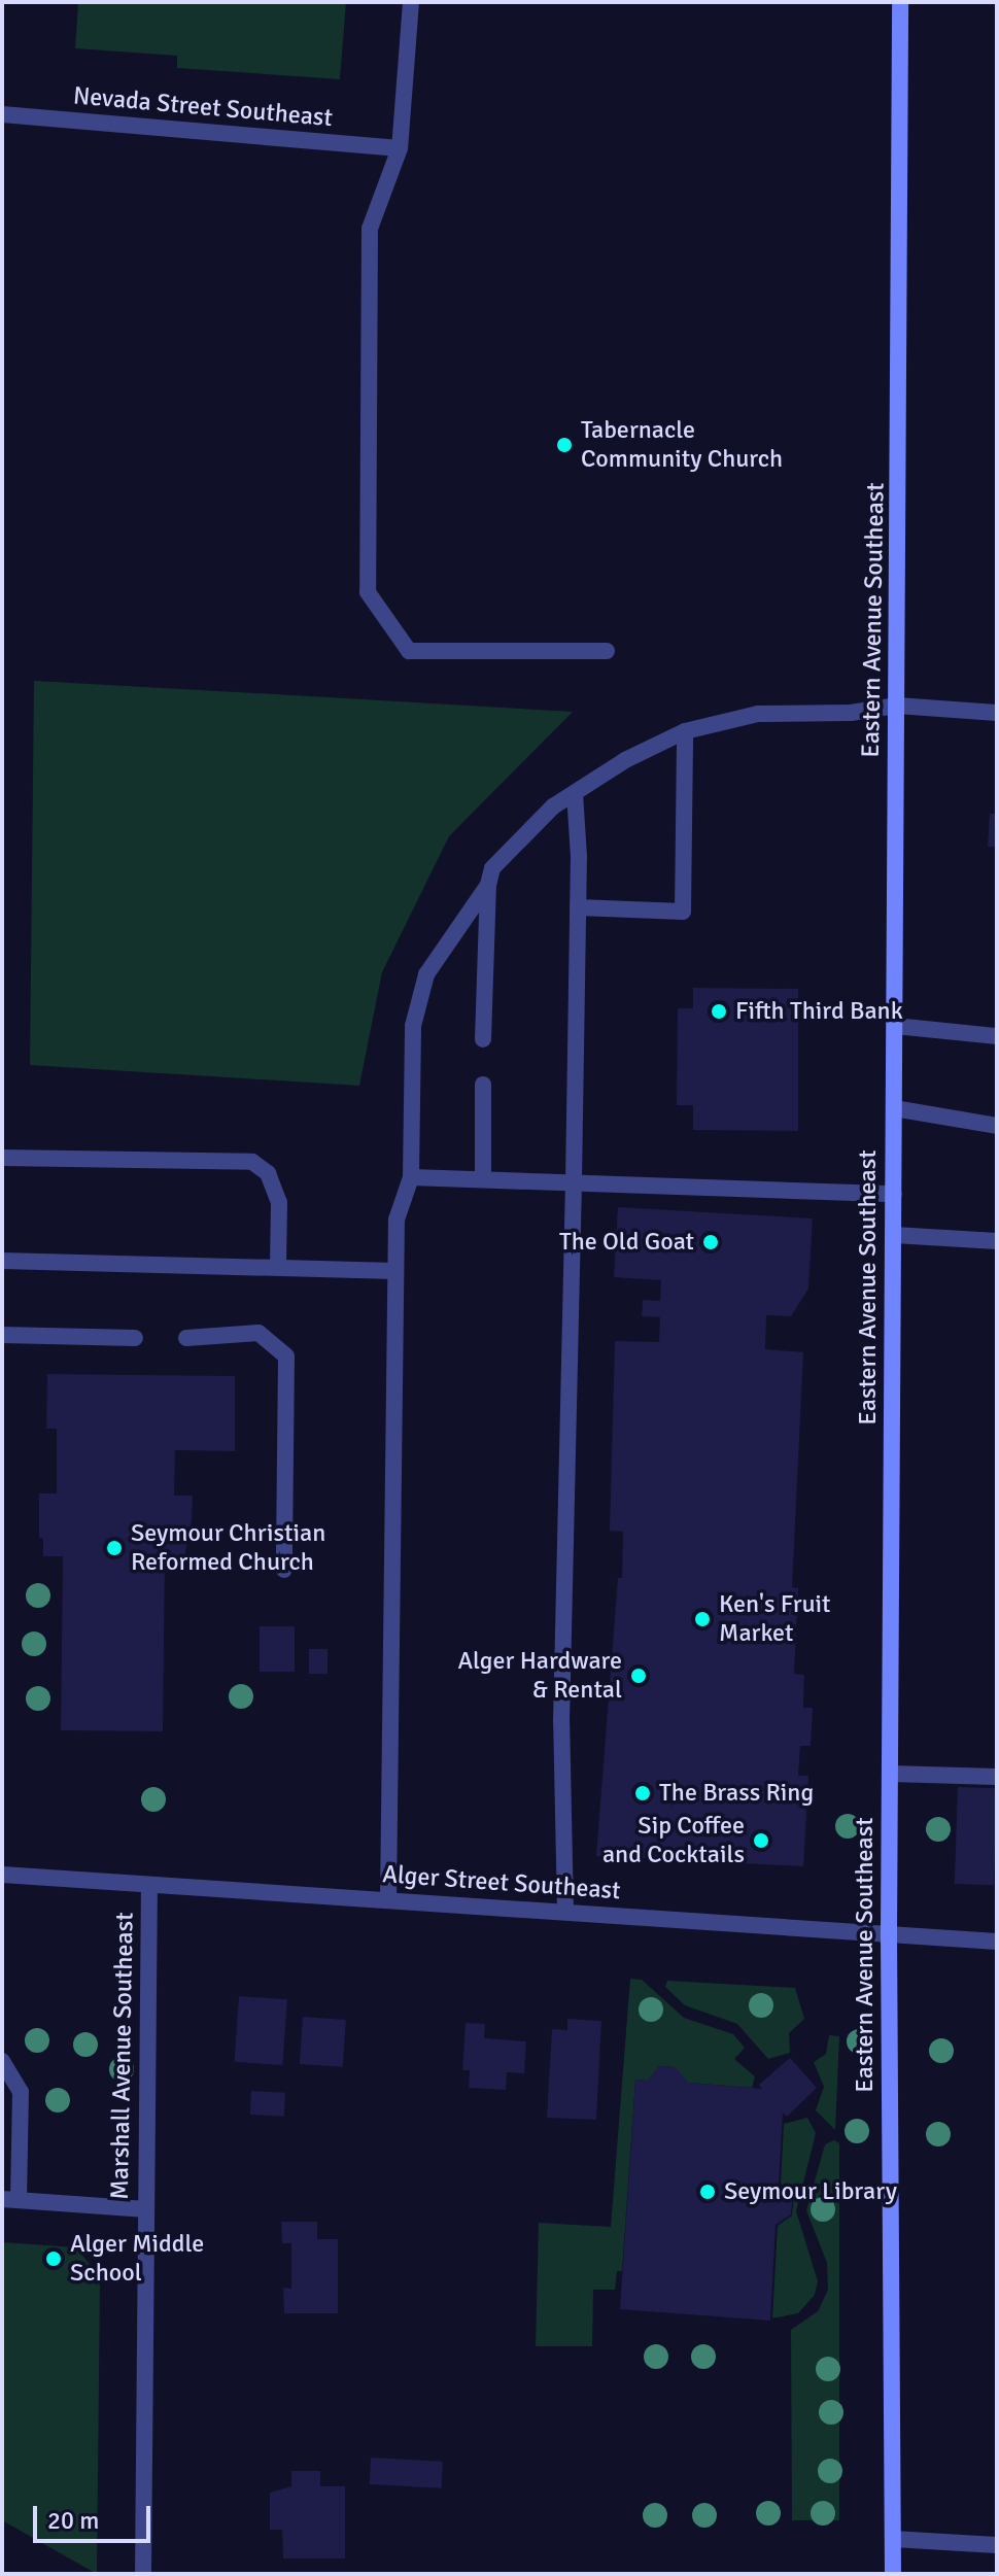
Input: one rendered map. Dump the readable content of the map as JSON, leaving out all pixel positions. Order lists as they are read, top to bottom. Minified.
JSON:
{"streets":{"main road":["Eastern Avenue Southeast"],"street":["Nevada Street Southeast","Alger Street Southeast","Marshall Avenue Southeast"]},"crossings":[["Eastern Avenue Southeast","Alger Street Southeast"],["Alger Street Southeast","Marshall Avenue Southeast"]],"places":["Tabernacle Community Church","Fifth Third Bank","The Old Goat","Seymour Christian Reformed Church","Ken's Fruit Market","Alger Hardware & Rental","The Brass Ring","Sip Coffee and Cocktails","Seymour Library","Alger Middle School"],"scale_bar":"20 m"}
